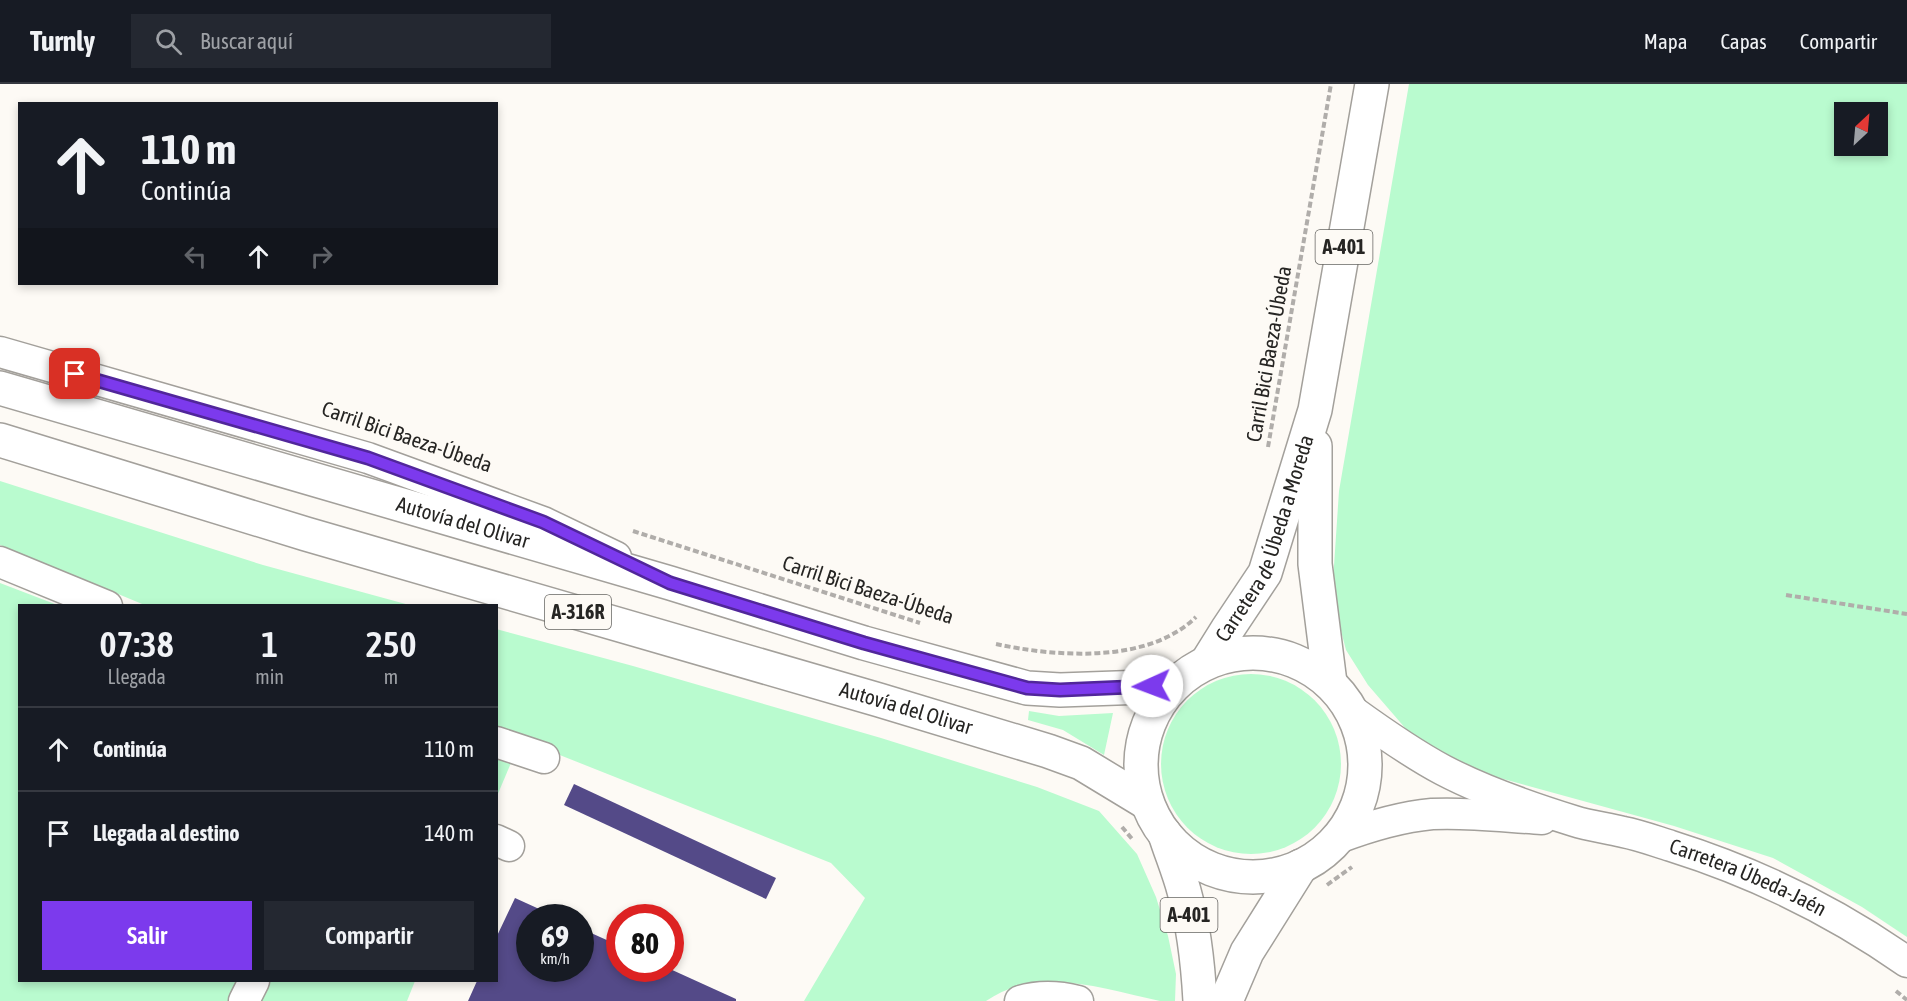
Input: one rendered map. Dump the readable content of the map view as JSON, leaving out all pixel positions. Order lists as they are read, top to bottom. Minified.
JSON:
{"streets":{"main road":["A-401","Autovía del Olivar","Carretera de Úbeda a Moreda","A-316R"],"street":["Carretera Úbeda-Jaén"],"path":["Carril Bici Baeza-Úbeda"]},"crossings":[["A-401","Autovía del Olivar"],["A-401","Carretera de Úbeda a Moreda"],["A-401","Carretera Úbeda-Jaén"]],"north":"top right","page":{"header":"Turnly","search":"Buscar aquí","nav":["Mapa","Capas","Compartir"],"turn":["110 m","Continúa"],"eta":["07:38","Llegada","1","min","250","m"],"list":[{"name":"Continúa","value":"110 m"},{"name":"Llegada al destino","value":"140 m"}],"buttons":["Salir","Compartir"],"speed":"69 km/h","limit":"80"}}
